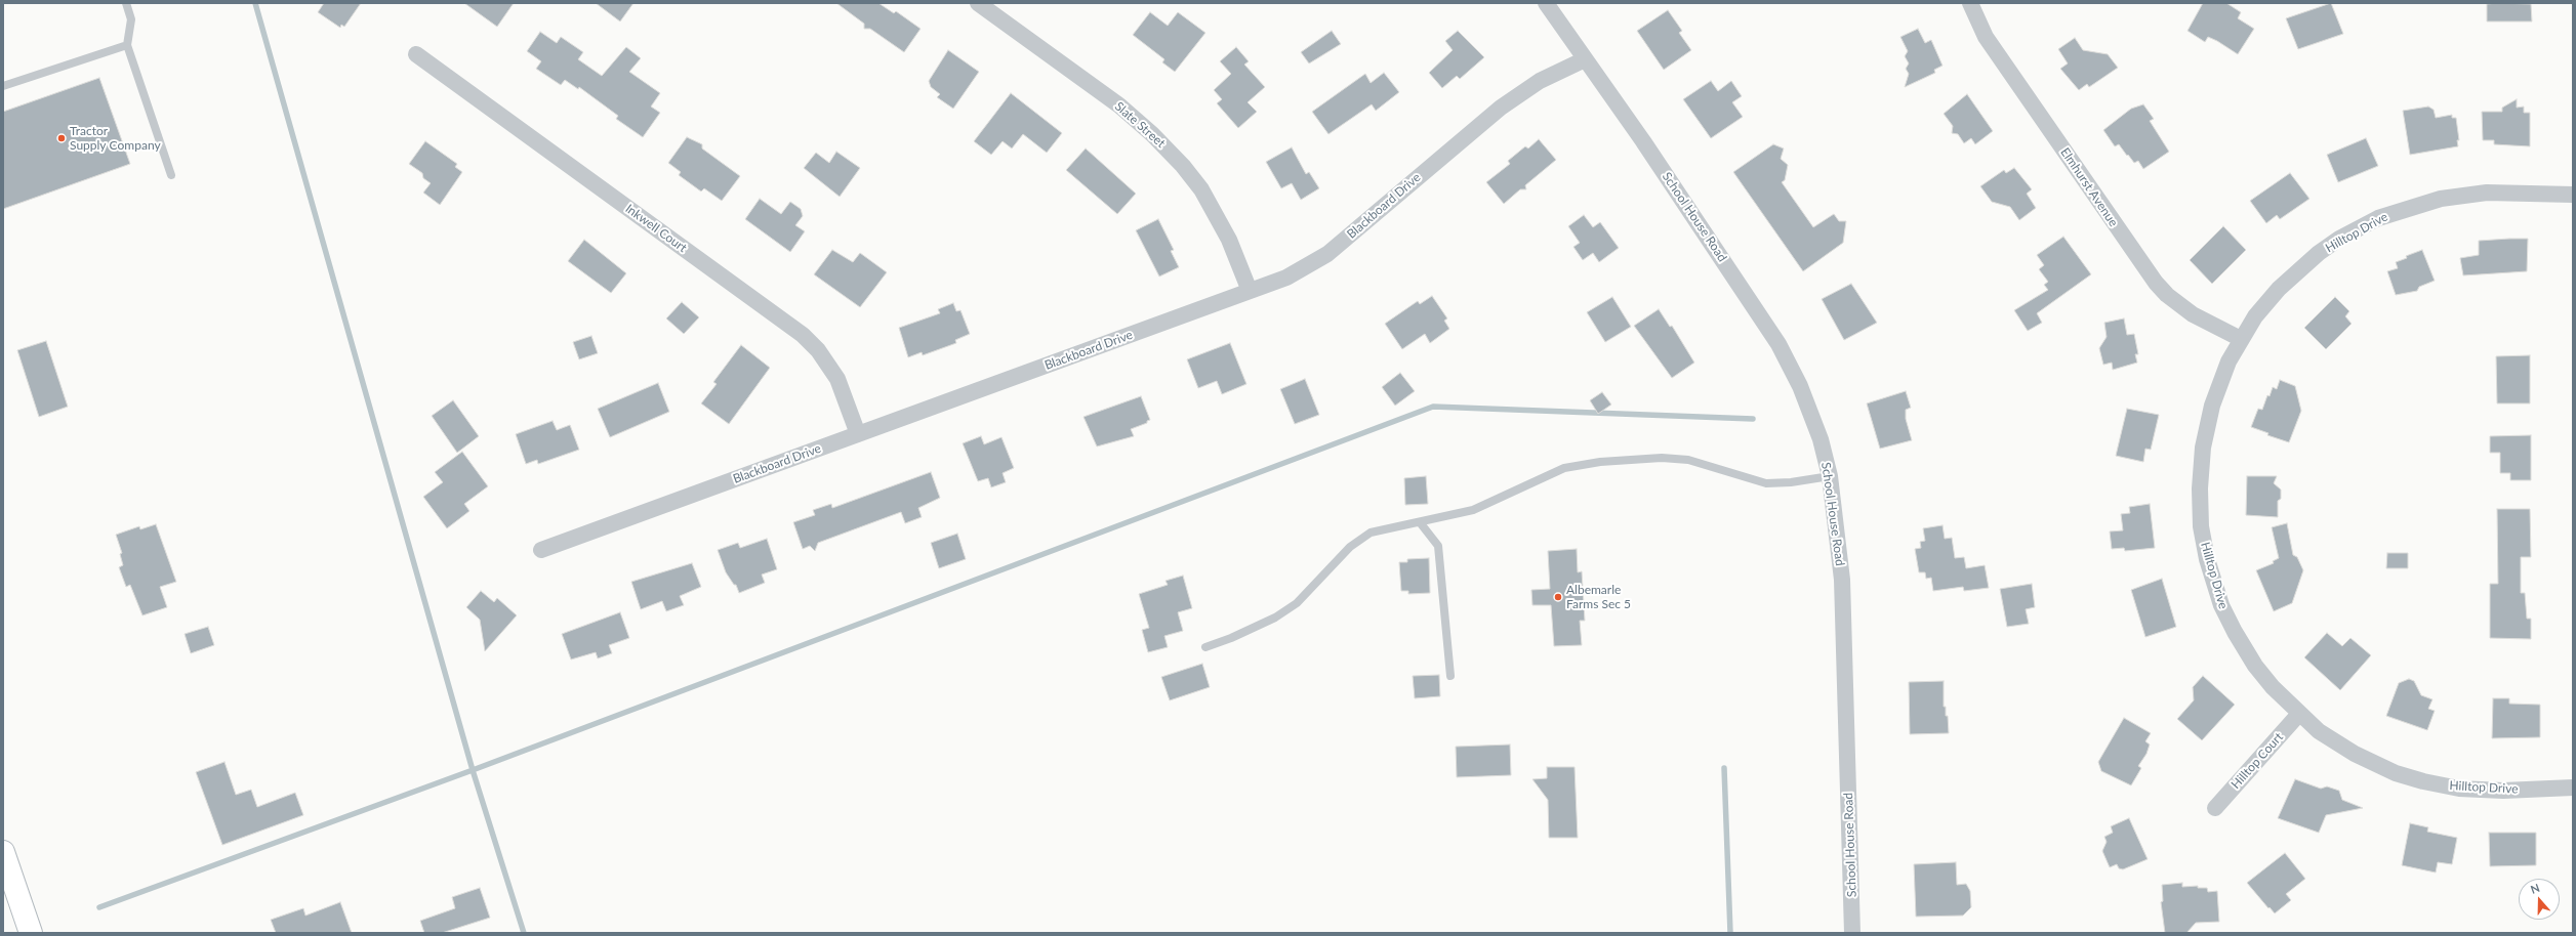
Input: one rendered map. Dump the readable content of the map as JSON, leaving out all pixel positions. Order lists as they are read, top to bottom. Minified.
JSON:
{"streets":{"street":["Slate Street","Elmhurst Avenue","Blackboard Drive","School House Road","Inkwell Court","Hilltop Drive","Hilltop Court"]},"crossings":[["Slate Street","Blackboard Drive"],["Elmhurst Avenue","Hilltop Drive"],["Blackboard Drive","School House Road"],["Blackboard Drive","Inkwell Court"],["Hilltop Drive","Hilltop Court"]],"places":["Tractor Supply Company","Albemarle Farms Sec 5"],"north":"top"}
